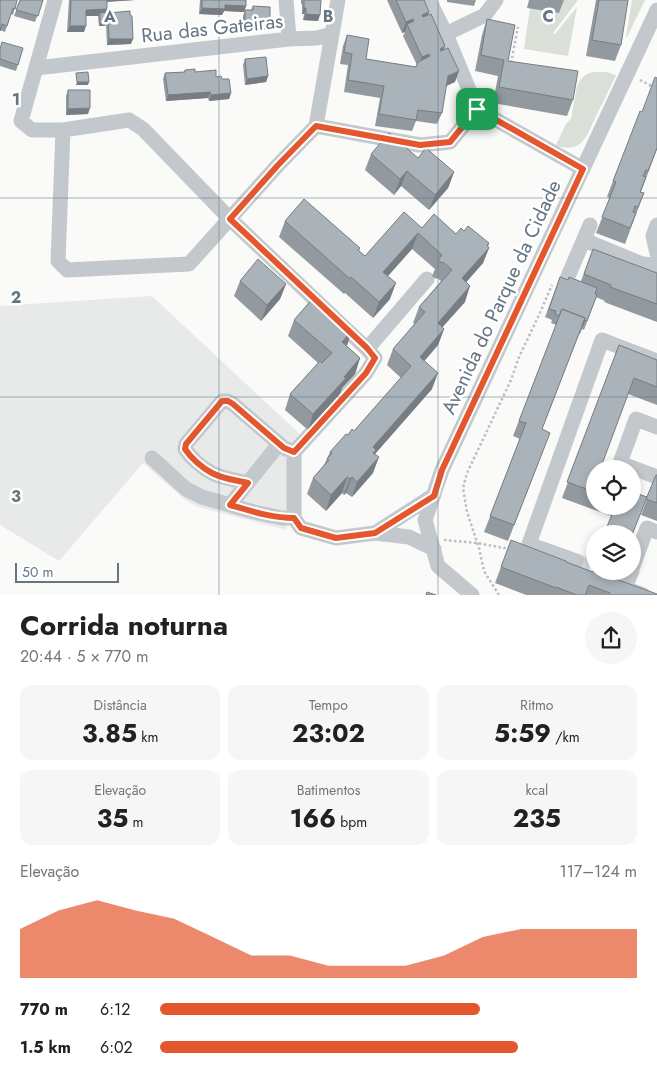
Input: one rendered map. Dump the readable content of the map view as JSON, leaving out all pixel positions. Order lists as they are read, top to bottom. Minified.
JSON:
{"streets":{"street":["Rua das Gateiras","Avenida do Parque da Cidade"]},"scale_bar":"50 m","page":{"scale":"50 m","heading":["Corrida noturna","20:44 · 5 × 770 m"],"stats":[["Distância","3.85 km"],["Tempo","23:02"],["Ritmo","5:59 /km"],["Elevação","35 m"],["Batimentos","166 bpm"],["kcal","235"]],"chart":["Elevação","117–124 m"],"list":[{"name":"770 m","note":"6:12"},{"name":"1.5 km","note":"6:02"}]},"grid":{"columns":["A","B","C"],"rows":["1","2","3"]}}
